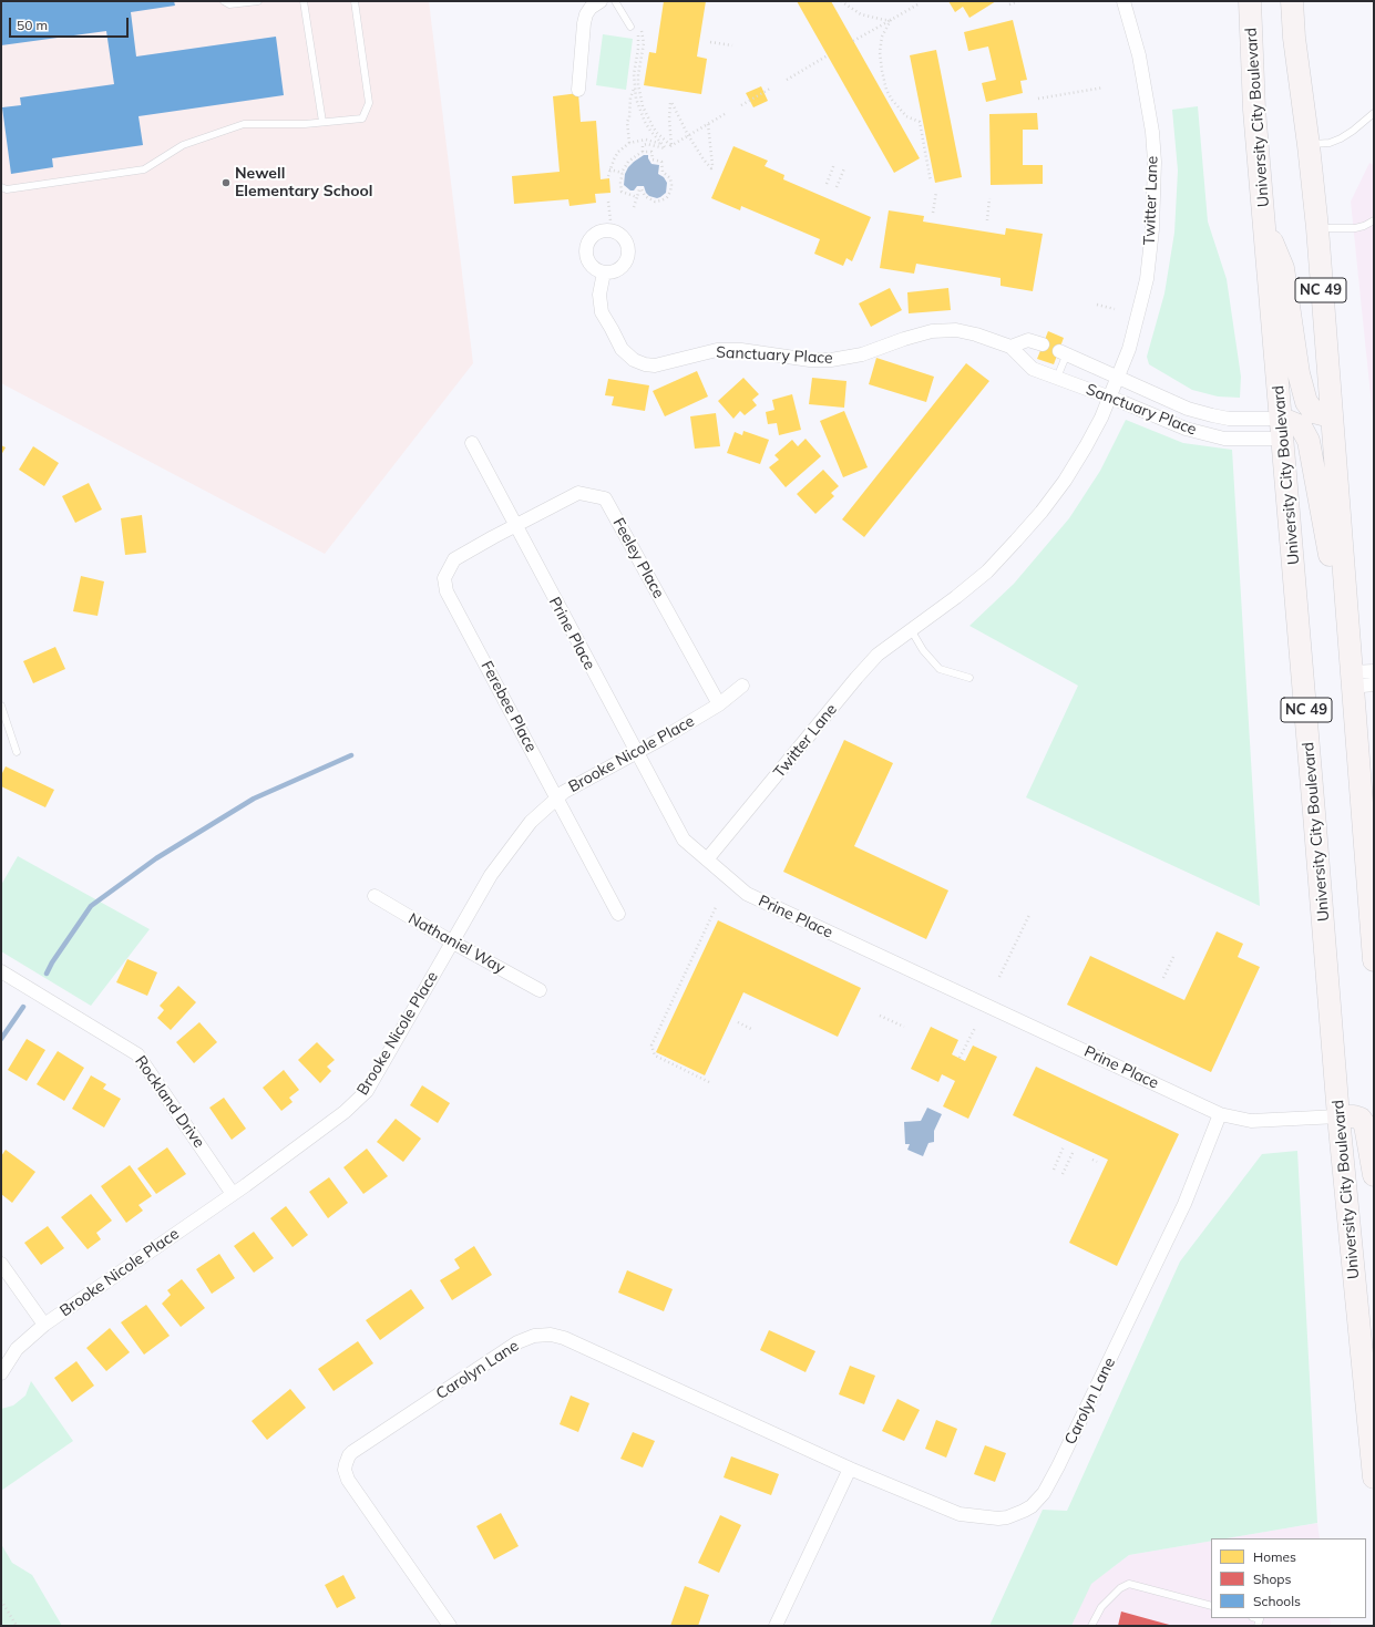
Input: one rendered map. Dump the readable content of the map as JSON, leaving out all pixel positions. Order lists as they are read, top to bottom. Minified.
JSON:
{"streets":{"main road":["University City Boulevard","NC 49"],"street":["Twitter Lane","Sanctuary Place","Feeley Place","Prine Place","Ferebee Place","Brooke Nicole Place","Nathaniel Way","Rockland Drive","Carolyn Lane"]},"crossings":[["University City Boulevard","Sanctuary Place"],["University City Boulevard","Prine Place"],["Twitter Lane","Sanctuary Place"],["Twitter Lane","Prine Place"],["Feeley Place","Prine Place"],["Feeley Place","Ferebee Place"],["Feeley Place","Brooke Nicole Place"],["Prine Place","Ferebee Place"],["Prine Place","Brooke Nicole Place"],["Prine Place","Carolyn Lane"],["Ferebee Place","Brooke Nicole Place"],["Brooke Nicole Place","Nathaniel Way"],["Brooke Nicole Place","Rockland Drive"]],"places":["Newell Elementary School"],"legend":["Homes","Shops","Schools"],"scale_bar":"50 m"}
